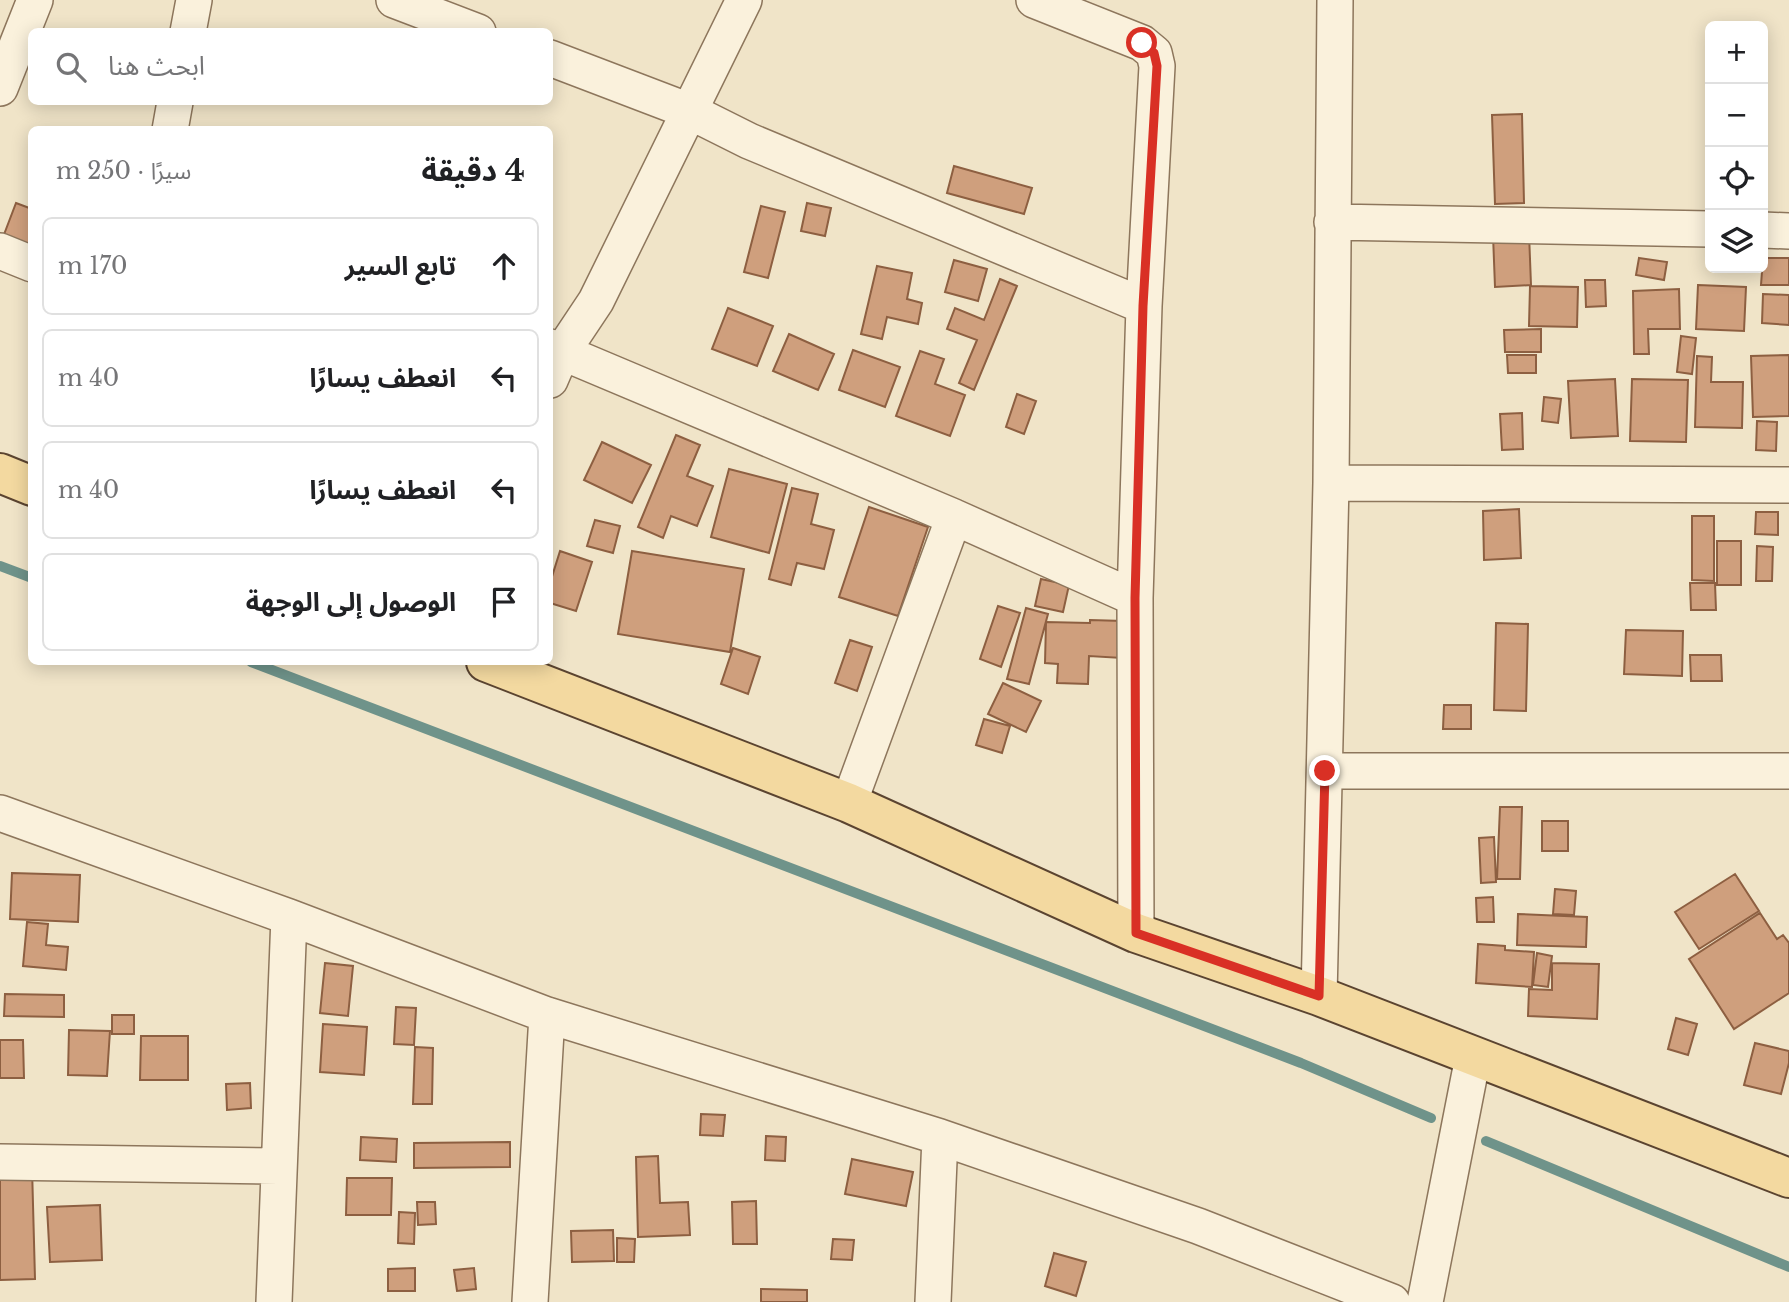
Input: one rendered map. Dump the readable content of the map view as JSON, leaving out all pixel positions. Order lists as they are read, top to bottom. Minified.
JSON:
{"page":{"map_buttons":["+","−"],"search":"ابحث هنا","heading":["4 دقيقة","سيرًا · 250 m"],"list":[["تابع السير","170 m"],["انعطف يسارًا","40 m"],["انعطف يسارًا","40 m"],"الوصول إلى الوجهة"]}}
